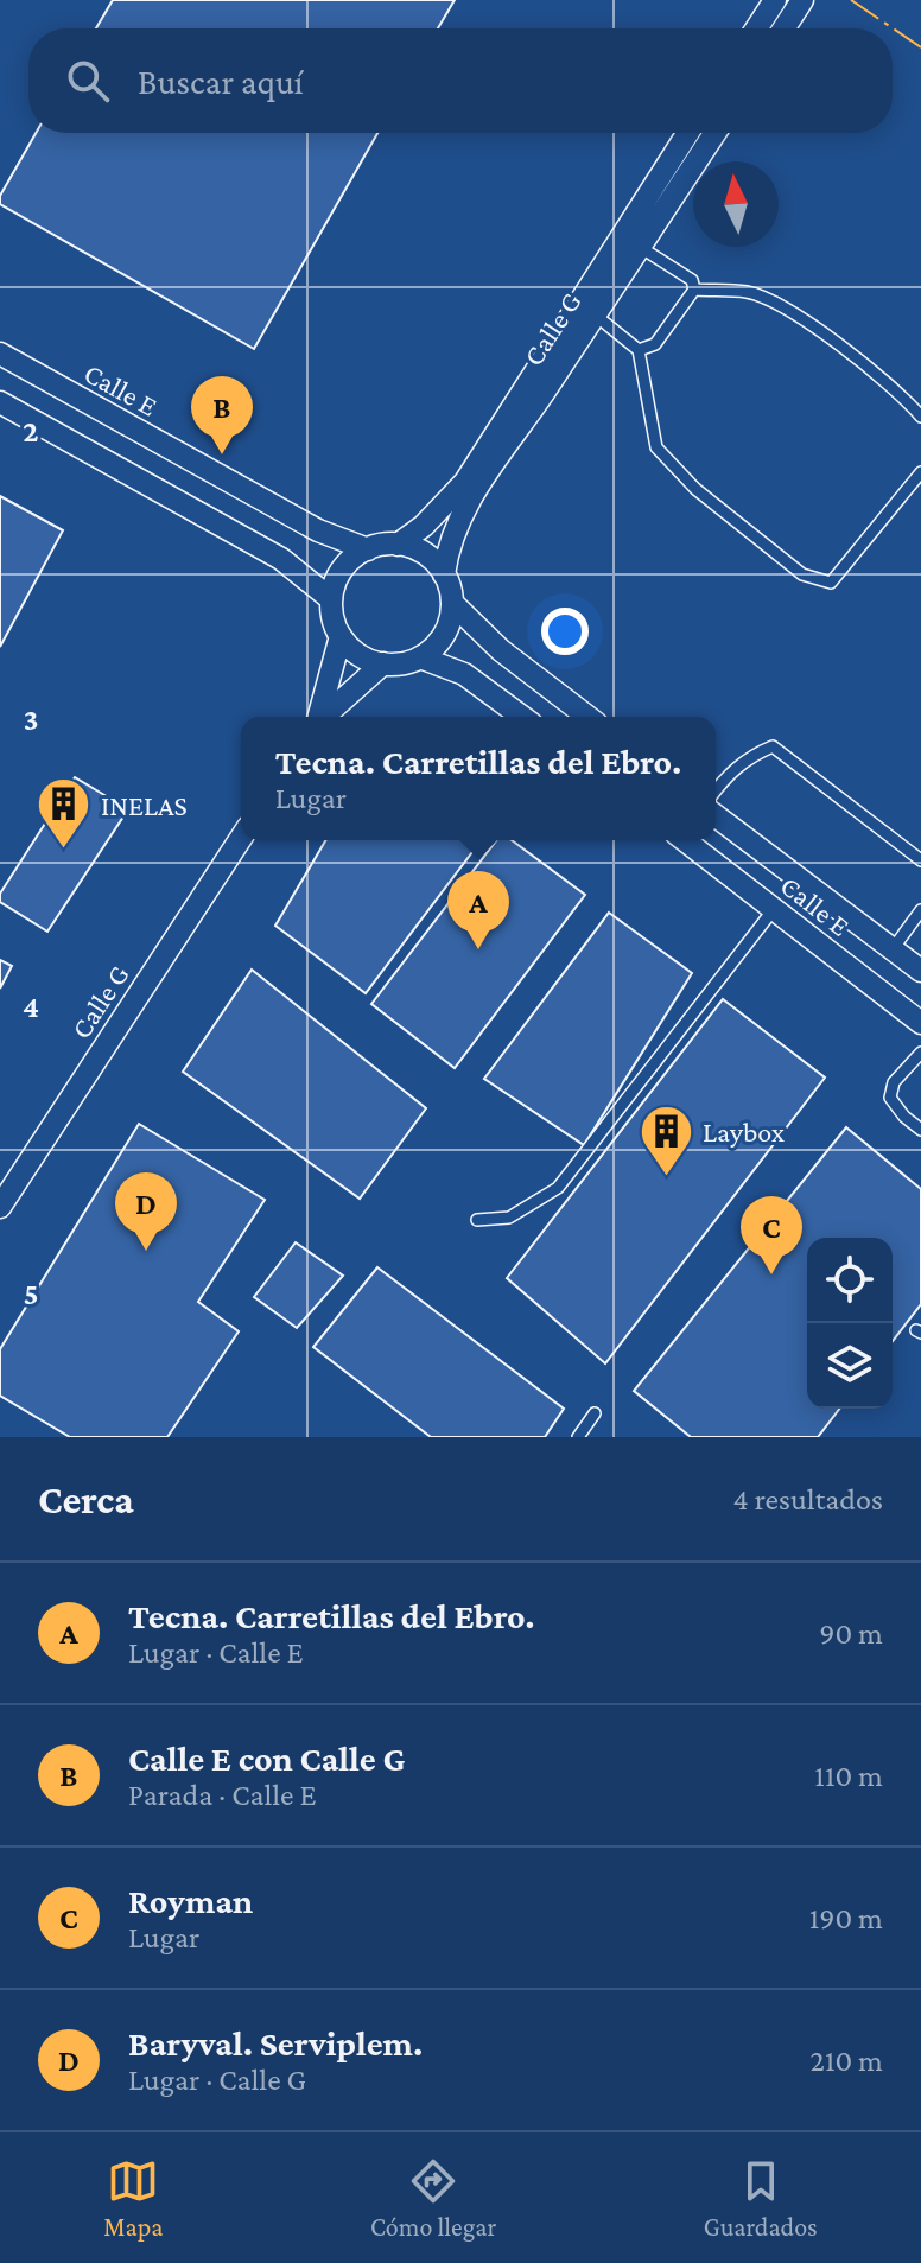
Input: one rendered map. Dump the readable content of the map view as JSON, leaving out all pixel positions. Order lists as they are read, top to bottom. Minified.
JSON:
{"streets":{"street":["Calle G","Calle E"]},"crossings":[["Calle G","Calle E"]],"places":{"building":["INELAS","Laybox"]},"north":"top","page":{"search":"Buscar aquí","pins":["B","A","D","C"],"popup":["Tecna. Carretillas del Ebro.","Lugar"],"heading":["Cerca","4 resultados"],"list":[{"mark":"A","name":"Tecna. Carretillas del Ebro.","note":"Lugar · Calle E","value":"90 m"},{"mark":"B","name":"Calle E con Calle G","note":"Parada · Calle E","value":"110 m"},{"mark":"C","name":"Royman","note":"Lugar","value":"190 m"},{"mark":"D","name":"Baryval. Serviplem.","note":"Lugar · Calle G","value":"210 m"}],"nav":["Mapa","Cómo llegar","Guardados"]},"grid":{"rows":["2","3","4","5"]}}
